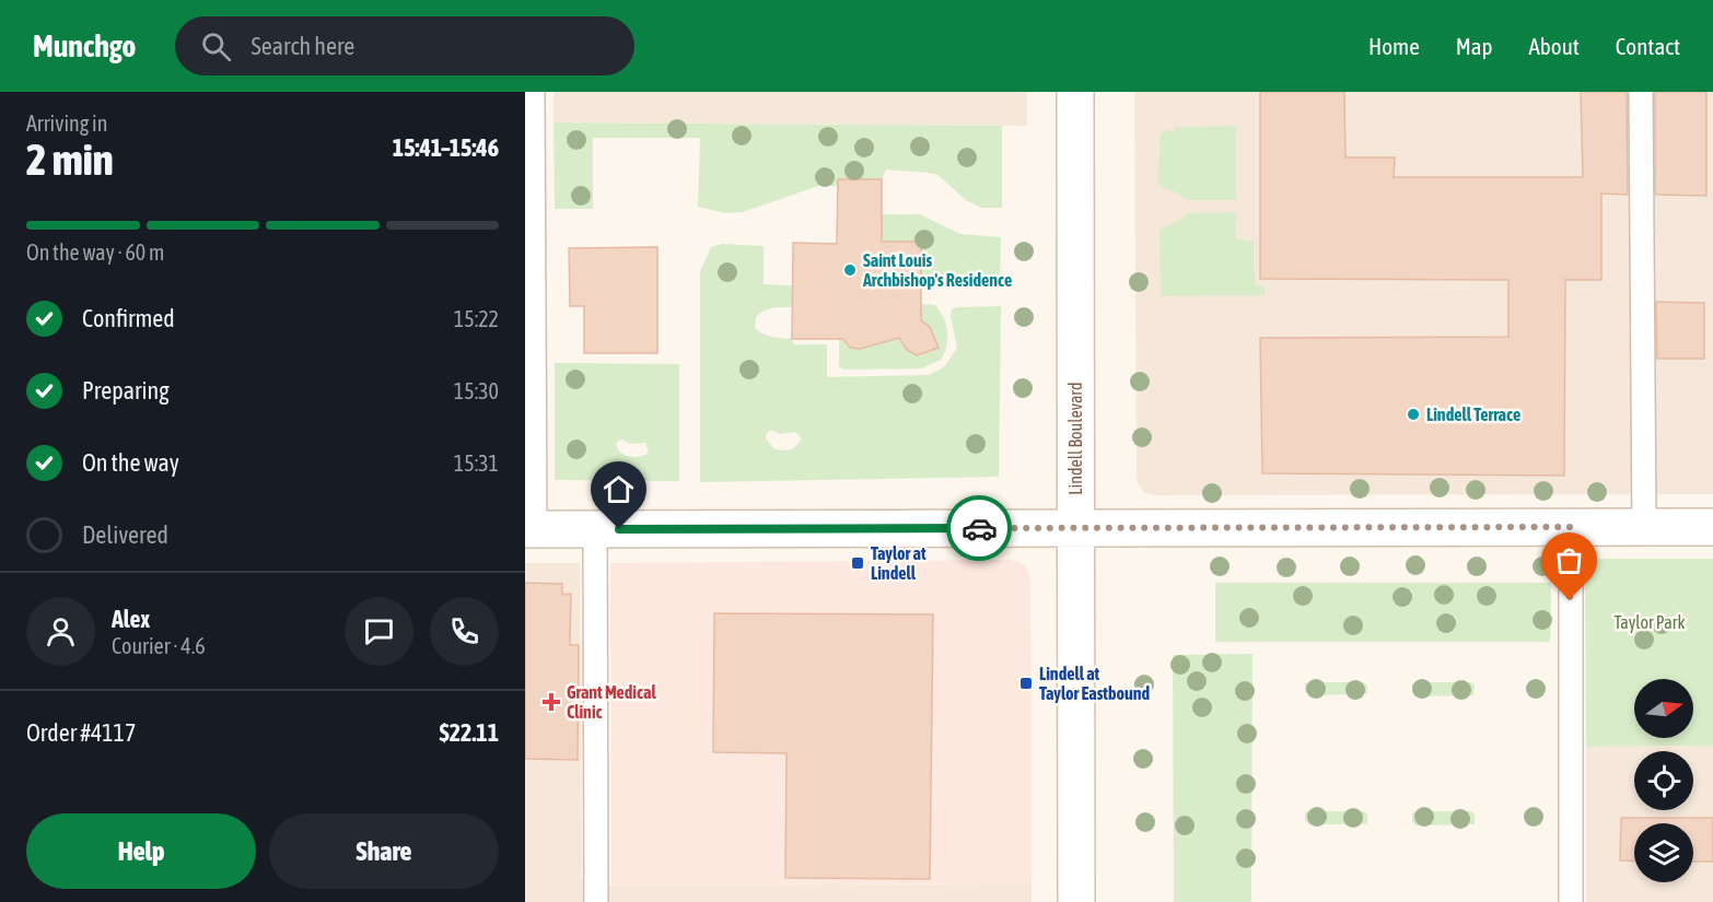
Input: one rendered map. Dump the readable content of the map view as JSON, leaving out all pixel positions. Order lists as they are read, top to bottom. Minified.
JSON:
{"streets":{"street":["Lindell Boulevard"]},"parks":["Taylor Park"],"places":{"other":["Saint Louis Archbishop's Residence","Lindell Terrace"],"transit":["Taylor at Lindell","Lindell at Taylor Eastbound"],"health":["Grant Medical Clinic"]},"north":"right","page":{"header":"Munchgo","search":"Search here","nav":["Home","Map","About","Contact"],"heading":["2 min","Arriving in","15:41–15:46"],"panel":["Alex","Courier · 4.6","Order #4117","$22.11"],"bar":"On the way · 60 m","list":[["Confirmed","15:22"],["Preparing","15:30"],["On the way","15:31"],"Delivered"],"buttons":["Help","Share"]}}
